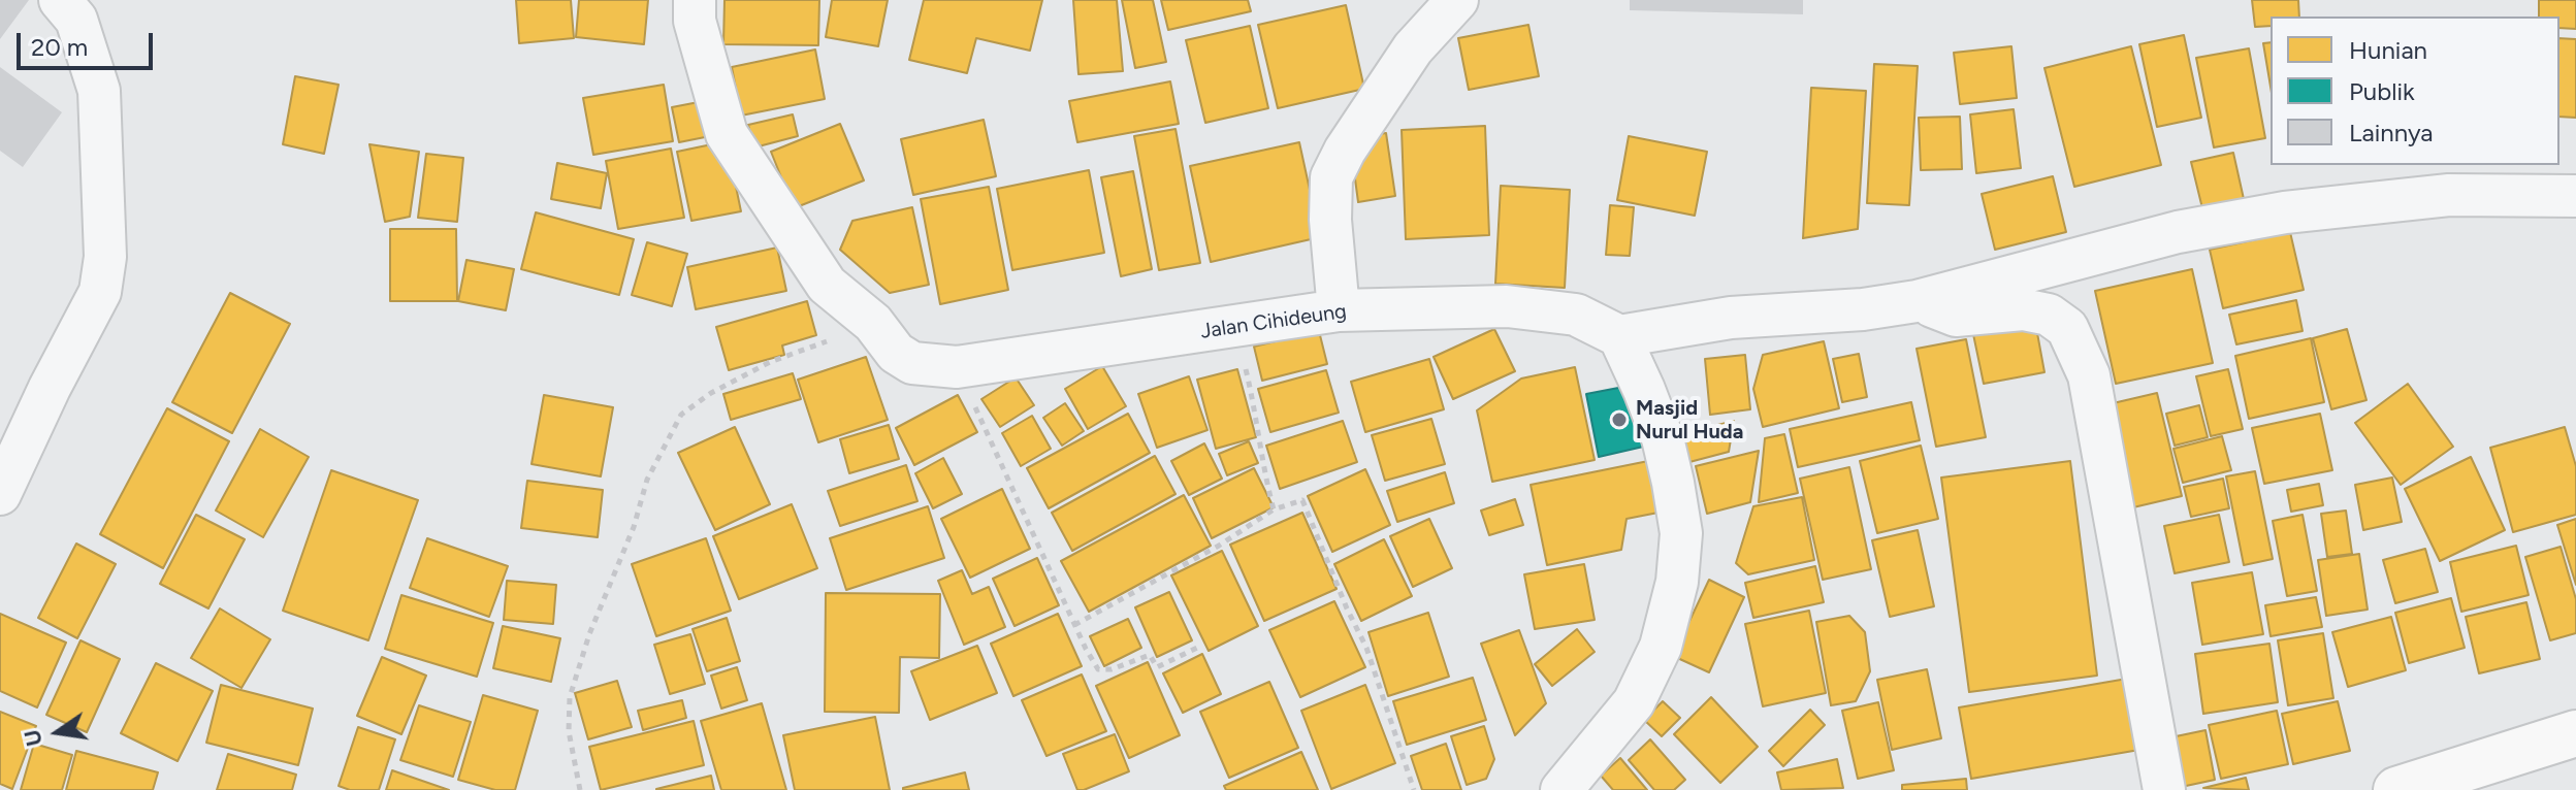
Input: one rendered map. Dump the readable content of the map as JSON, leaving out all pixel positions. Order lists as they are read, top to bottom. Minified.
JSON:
{"streets":{"street":["Jalan Cihideung"]},"places":["Masjid Nurul Huda"],"legend":["Hunian","Publik","Lainnya"],"scale_bar":"20 m","north":"left"}
